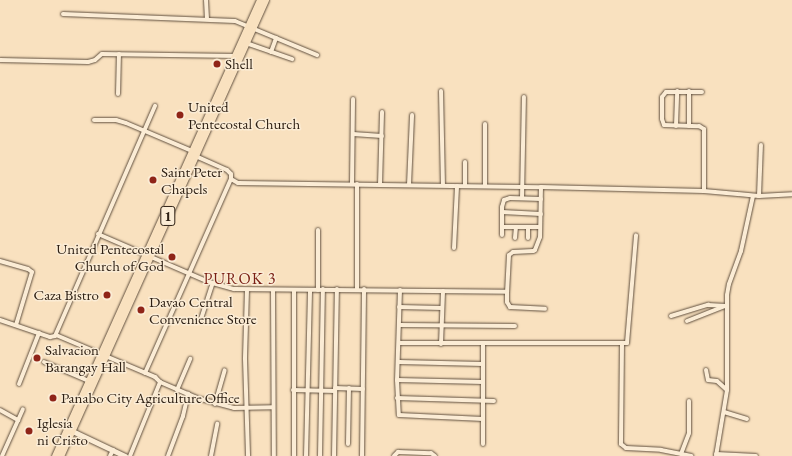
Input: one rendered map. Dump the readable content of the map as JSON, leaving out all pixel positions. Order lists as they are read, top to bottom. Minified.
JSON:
{"streets":{"highway":["1"]},"districts":["PUROK 3"],"places":["Shell","United Pentecostal Church","Saint Peter Chapels","United Pentecostal Church of God","Caza Bistro","Davao Central Convenience Store","Salvacion Barangay Hall","Panabo City Agriculture Office","Iglesia ni Cristo"]}
